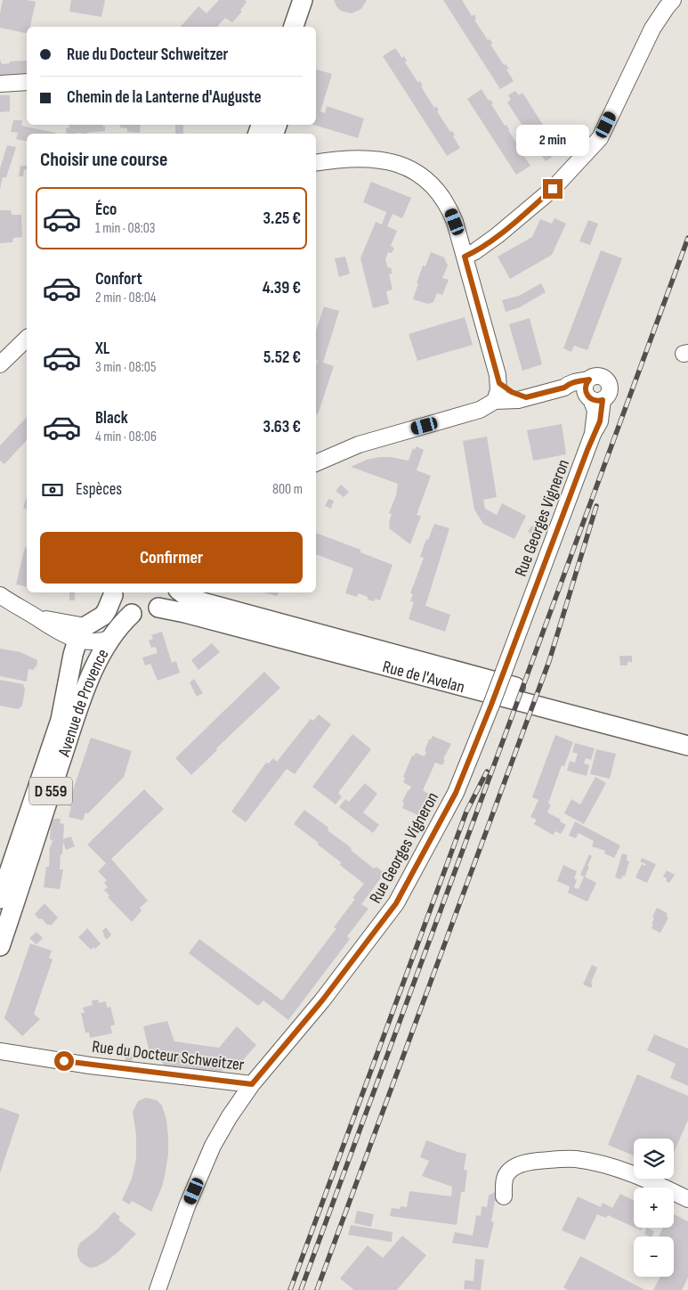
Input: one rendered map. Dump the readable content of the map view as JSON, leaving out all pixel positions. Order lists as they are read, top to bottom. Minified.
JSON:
{"streets":{"main road":["Rue de l'Avelan","Avenue de Provence","D 559"],"street":["Rue Georges Vigneron","Rue du Docteur Schweitzer"]},"crossings":[["Rue Georges Vigneron","Rue du Docteur Schweitzer"],["Avenue de Provence","D 559"]],"page":{"banner":["Rue du Docteur Schweitzer","Chemin de la Lanterne d'Auguste"],"bubble":"2 min","heading":"Choisir une course","list":[{"name":"Éco","note":"1 min · 08:03","value":"3.25 €"},{"name":"Confort","note":"2 min · 08:04","value":"4.39 €"},{"name":"XL","note":"3 min · 08:05","value":"5.52 €"},{"name":"Black","note":"4 min · 08:06","value":"3.63 €"}],"pay":["Espèces","800 m"],"buttons":"Confirmer","map_buttons":["+","−"]}}
